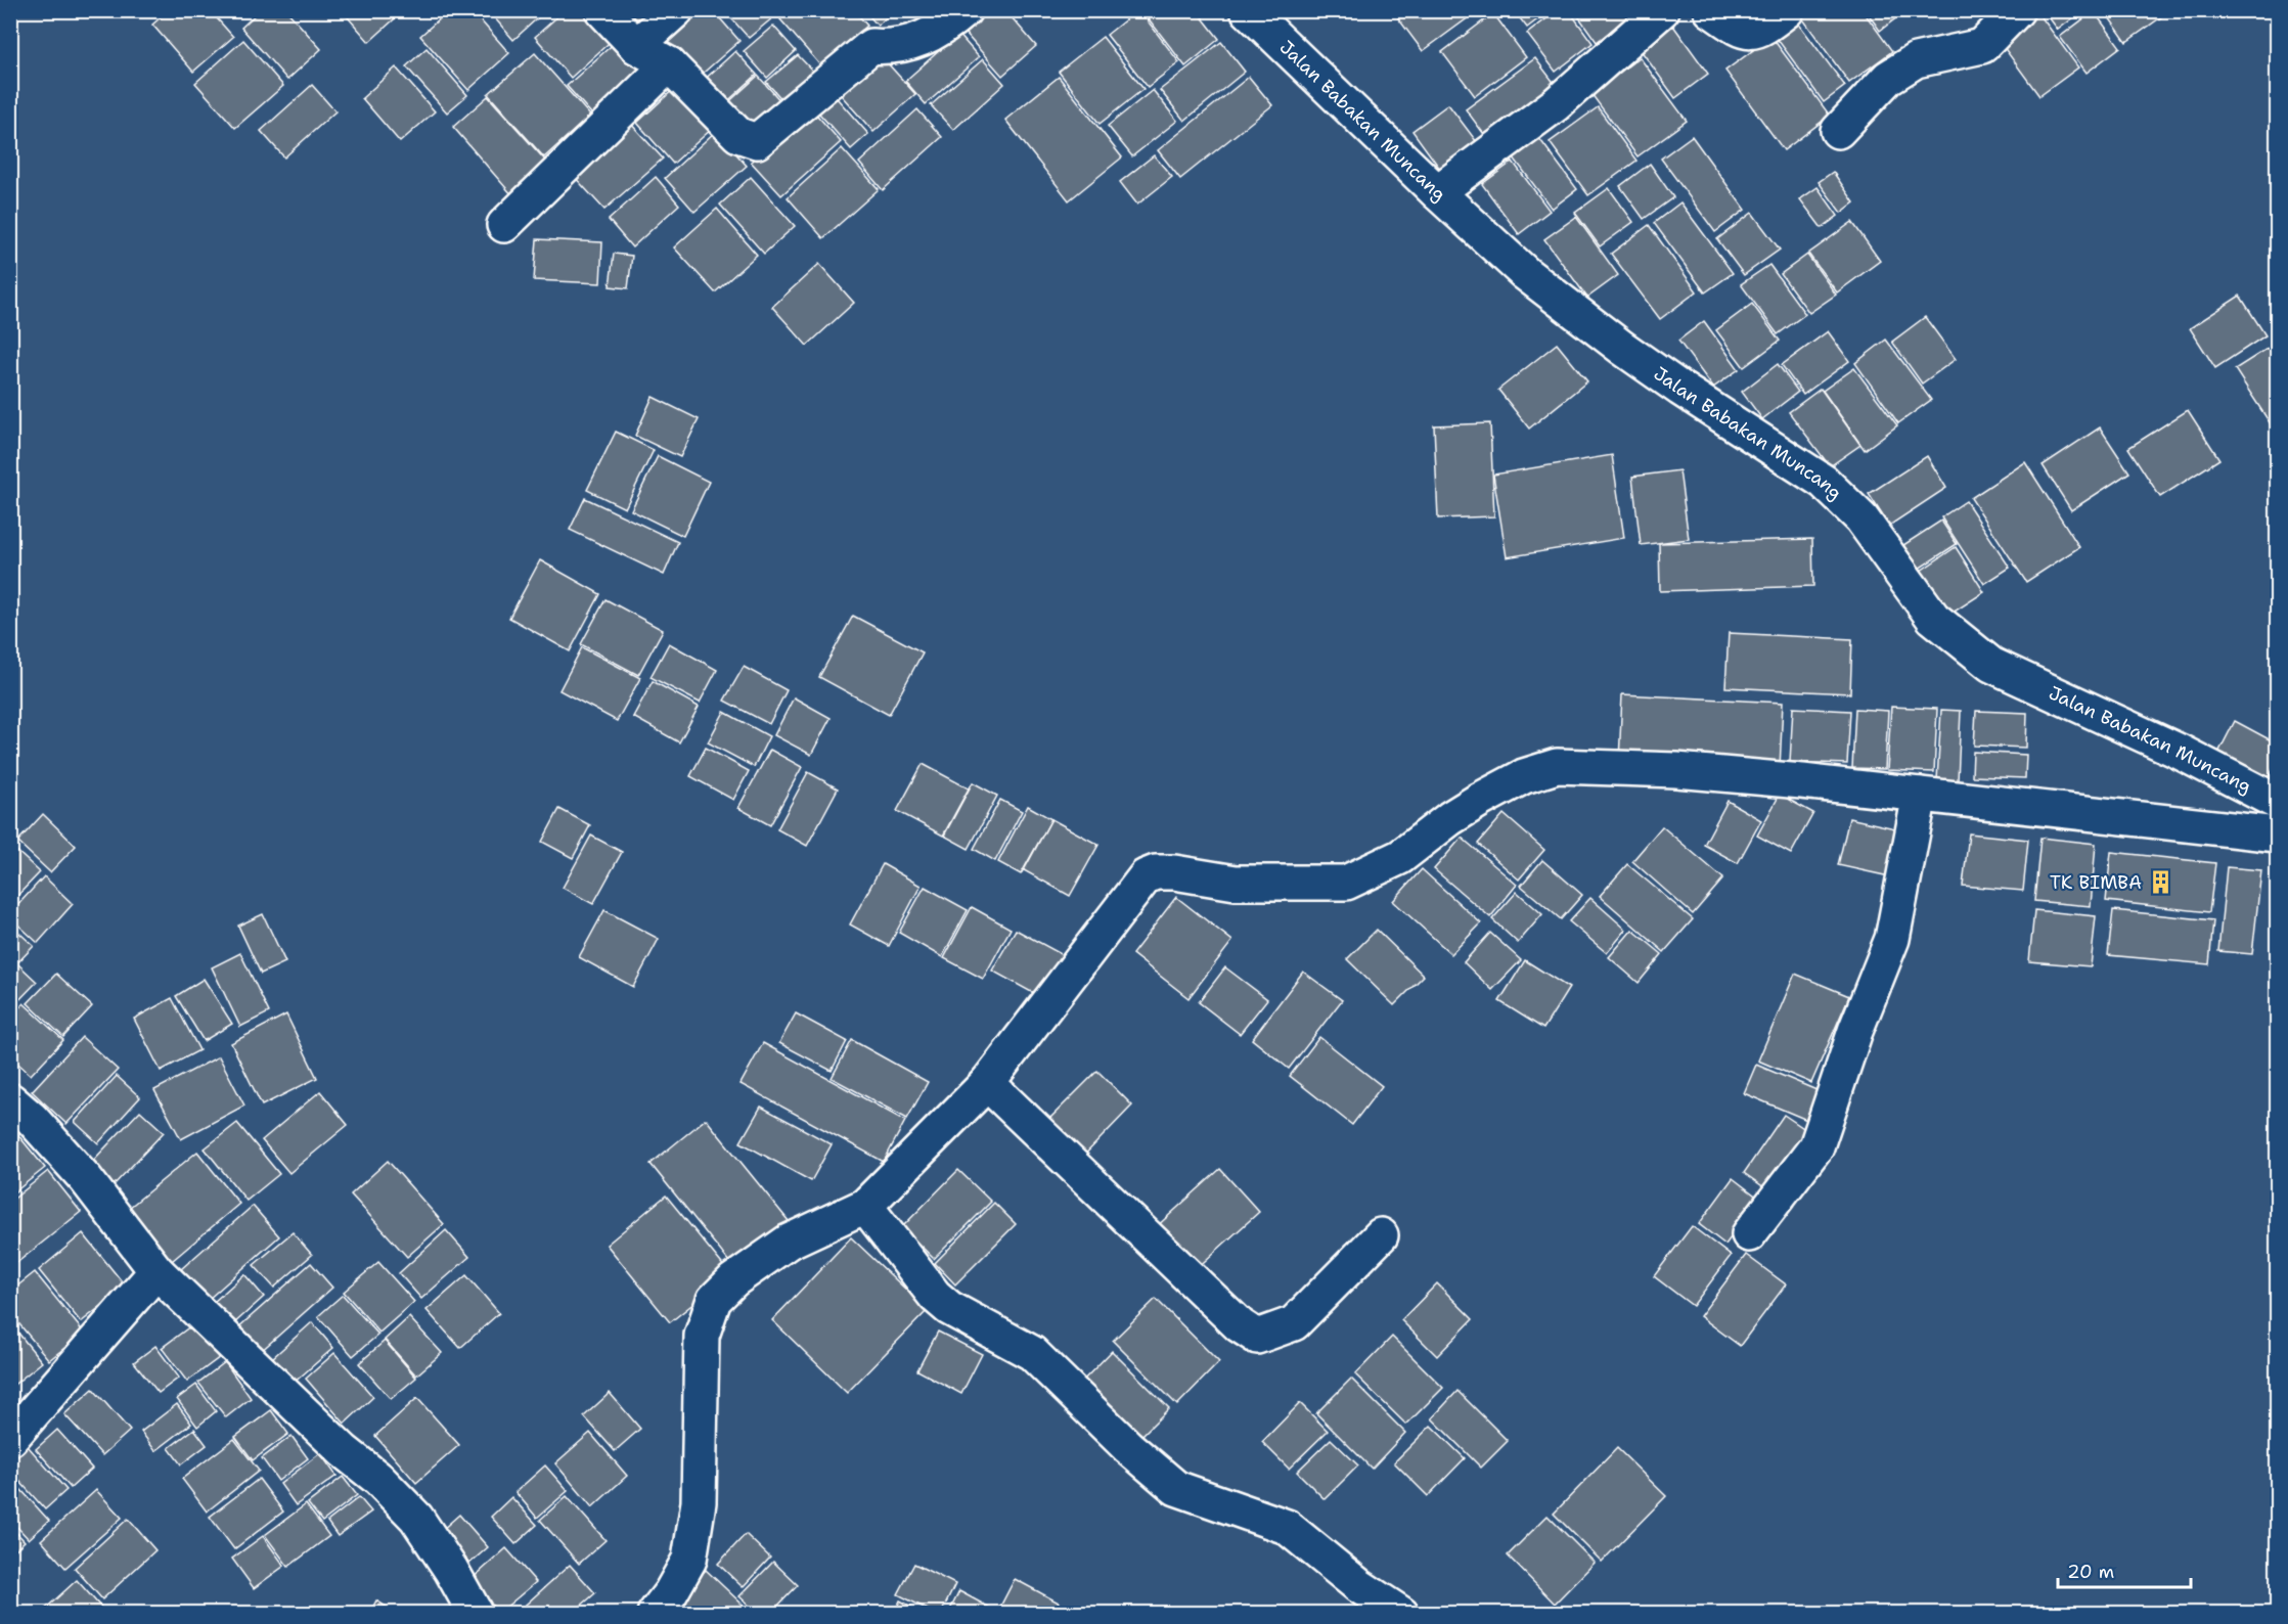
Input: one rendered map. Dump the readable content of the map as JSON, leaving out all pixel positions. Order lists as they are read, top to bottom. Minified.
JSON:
{"streets":{"street":["Jalan Babakan Muncang"]},"places":{"building":["TK BIMBA"]},"scale_bar":"20 m"}
